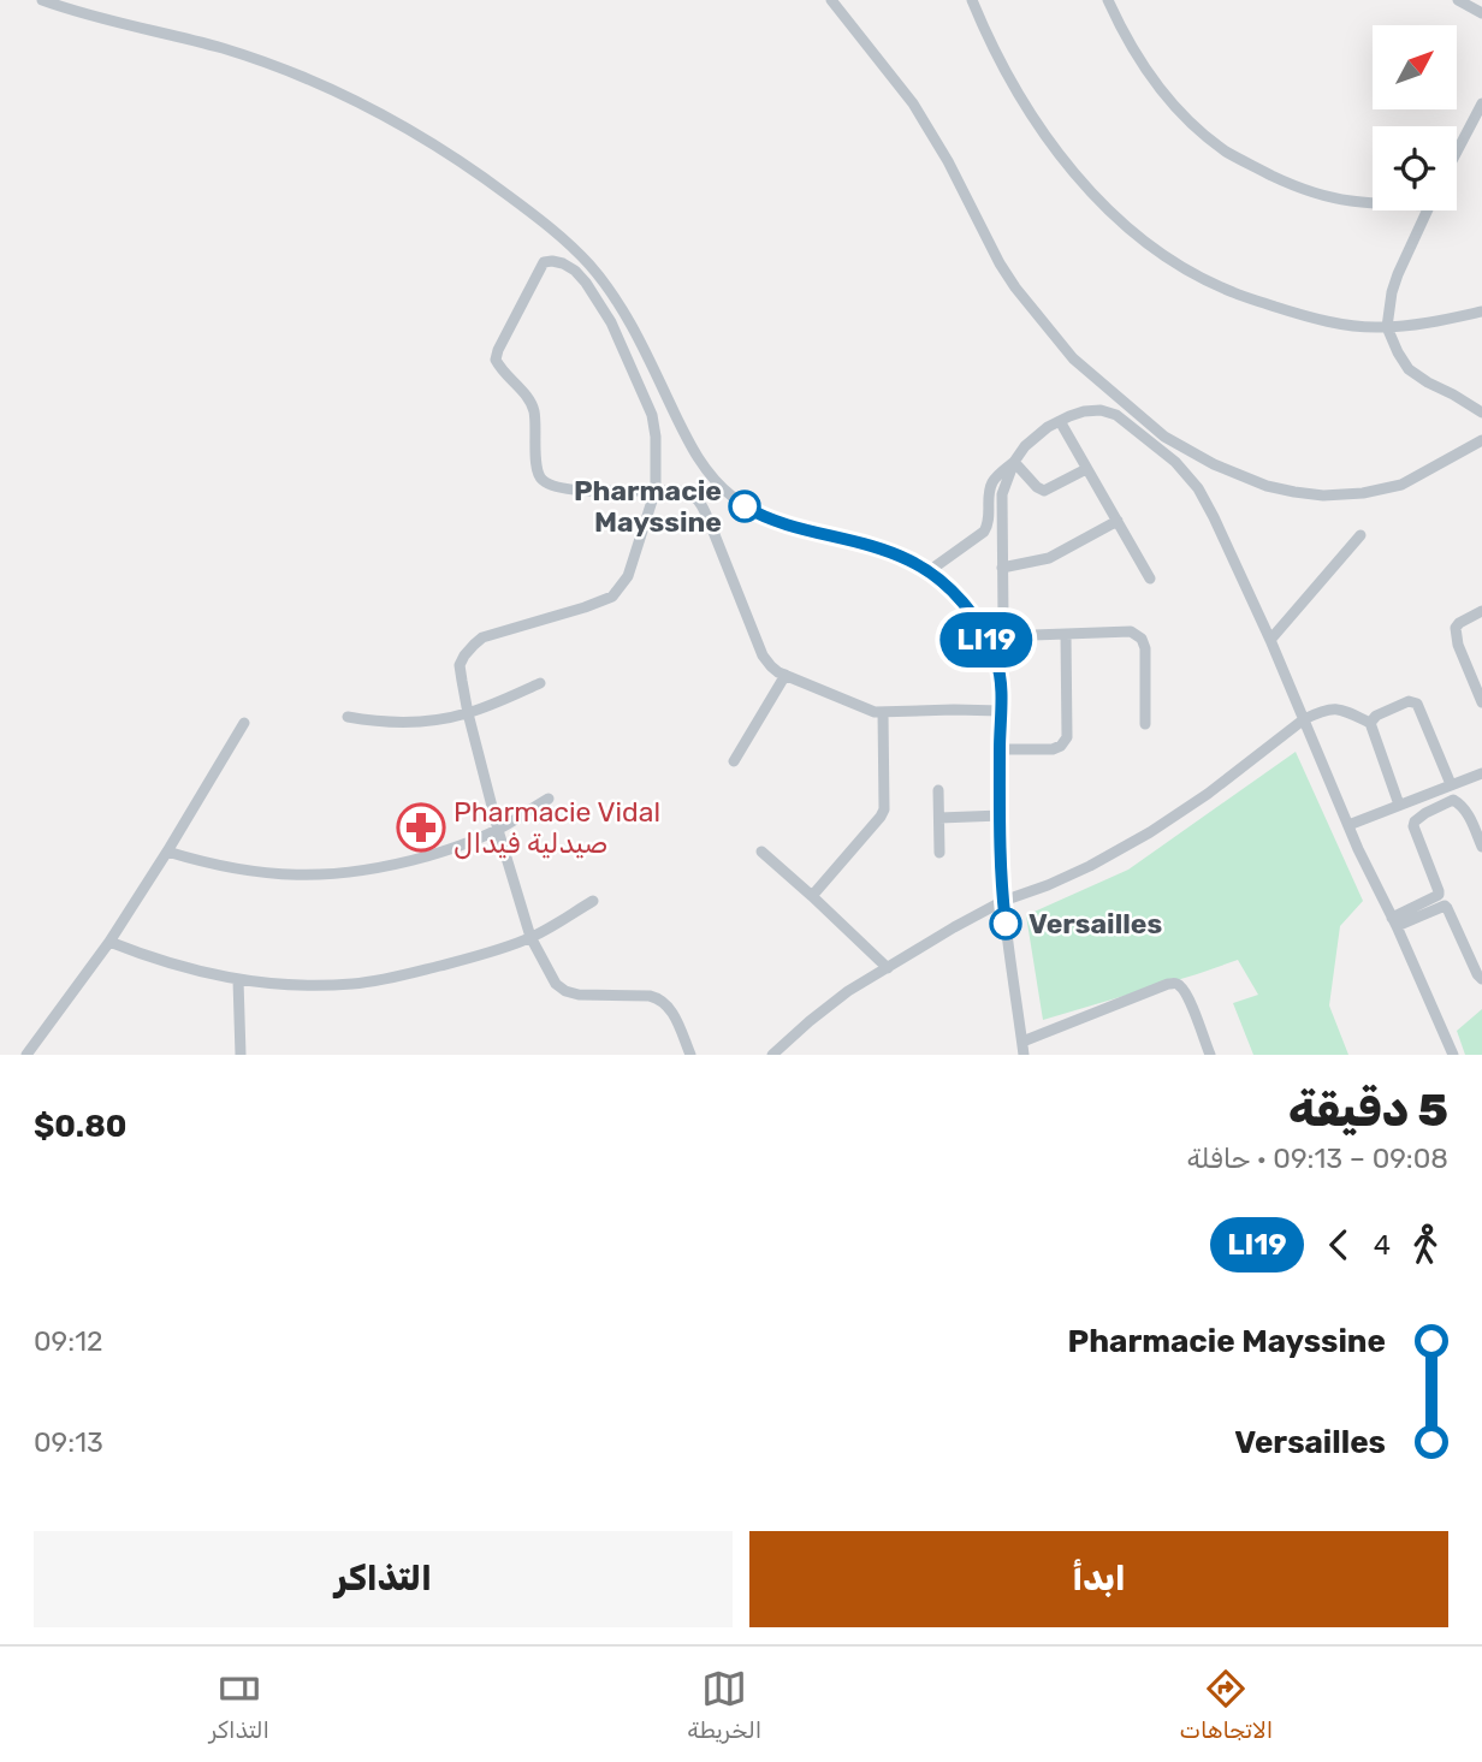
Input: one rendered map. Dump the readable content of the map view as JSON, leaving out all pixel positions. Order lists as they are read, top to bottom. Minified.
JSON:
{"places":{"other":["Pharmacie Mayssine","Versailles"],"pharmacy":["Pharmacie Vidal صيدلية فيدال"]},"lines":["bus line LI19"],"north":"top right","page":{"on_map":"LI19","heading":["5 دقيقة","09:08 – 09:13 · حافلة","$0.80"],"legs":["4","LI19"],"list":[{"name":"Pharmacie Mayssine","value":"09:12"},{"name":"Versailles","value":"09:13"}],"buttons":["ابدأ","التذاكر"],"tabs":["الاتجاهات","الخريطة","التذاكر"]}}
